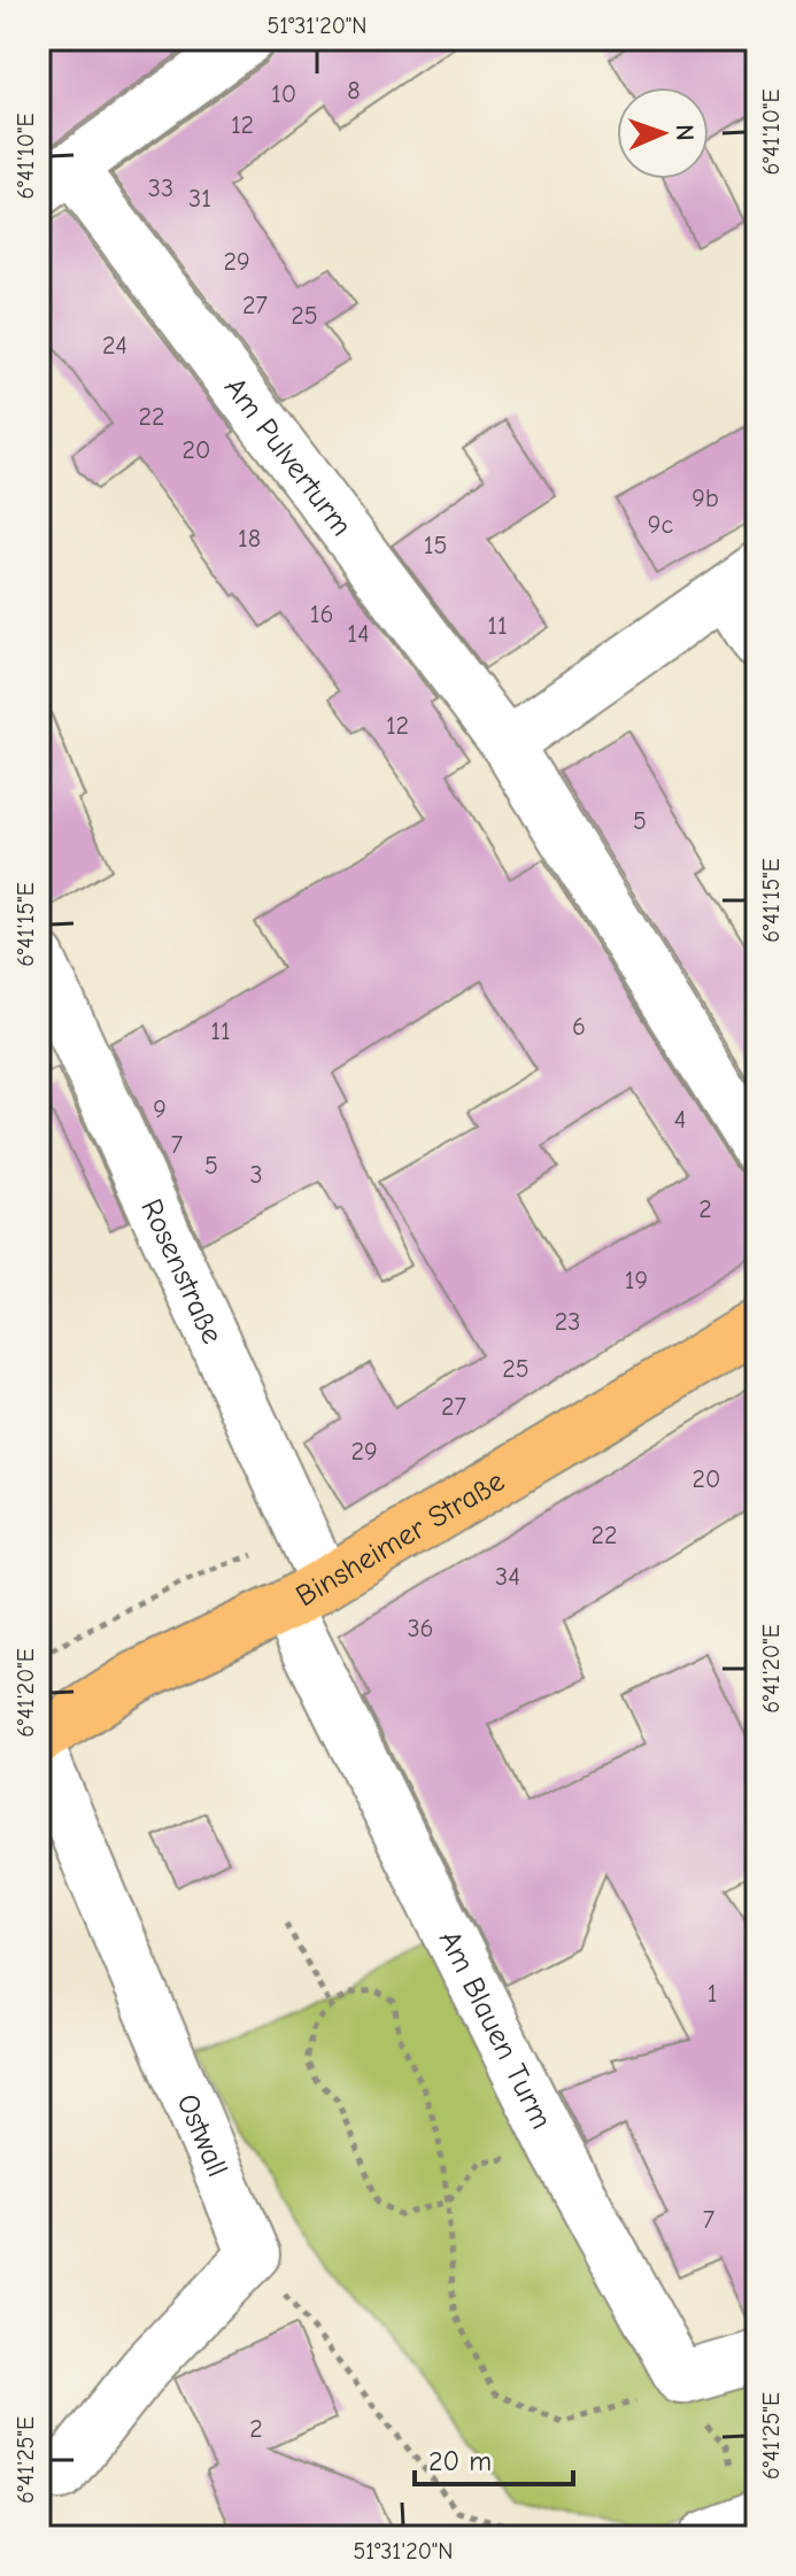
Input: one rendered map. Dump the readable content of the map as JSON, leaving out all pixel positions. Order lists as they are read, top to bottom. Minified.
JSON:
{"streets":{"main road":["Binsheimer Straße"],"street":["Am Pulverturm","Rosenstraße","Am Blauen Turm","Ostwall"]},"crossings":[["Rosenstraße","Binsheimer Straße"],["Rosenstraße","Am Blauen Turm"],["Binsheimer Straße","Am Blauen Turm"]],"house_numbers":["8","10","12","33","31","29","27","25","24","22","20","9b","9c","18","15","16","11","14","12","5","6","11","9","4","7","5","3","2","19","23","25","27","29","20","22","34","36","1","7","2"],"scale_bar":"20 m","north":"right","coordinates":["51°31'20\"N","6°41'10\"E","6°41'15\"E","6°41'20\"E","6°41'25\"E"]}
